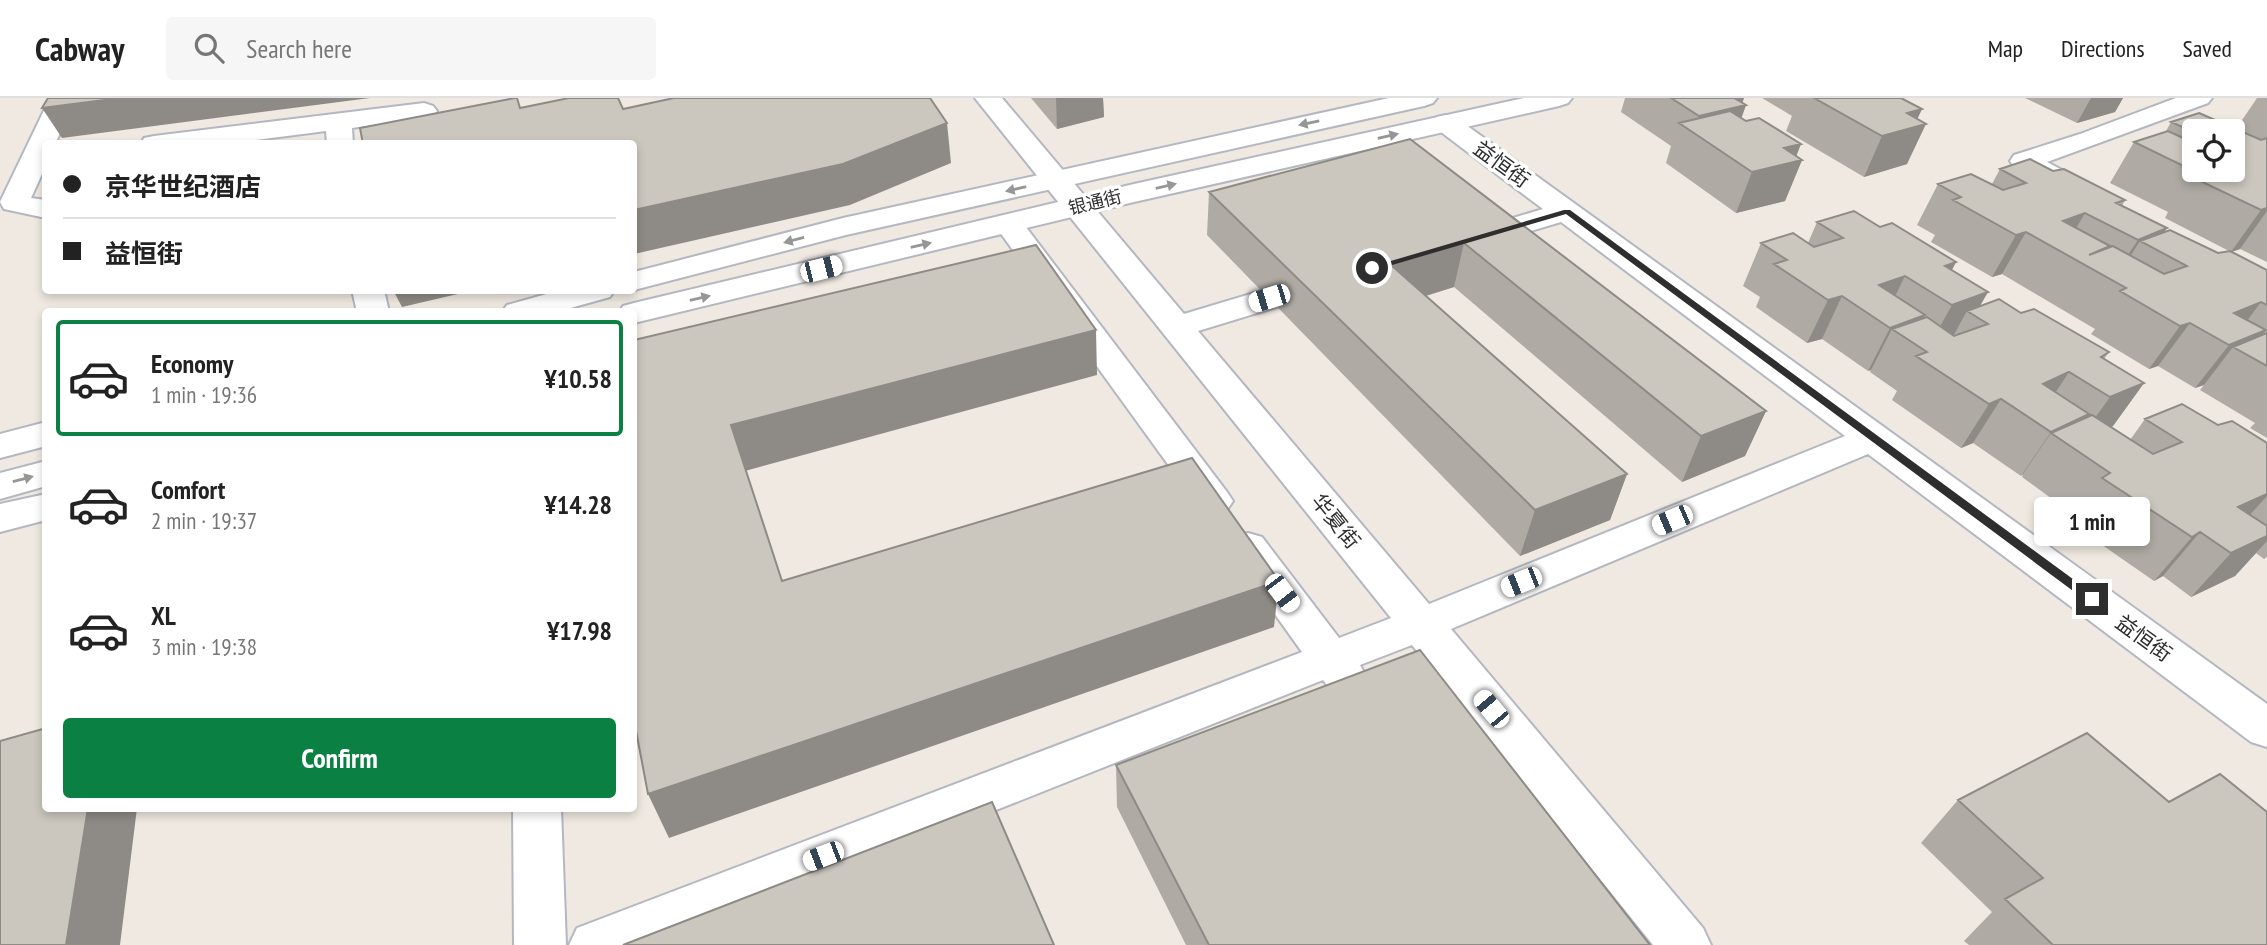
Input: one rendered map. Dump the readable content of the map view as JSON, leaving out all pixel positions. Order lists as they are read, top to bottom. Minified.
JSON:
{"streets":{"street":["益恒街","银通街","华夏街"]},"crossings":[["益恒街","银通街"],["银通街","华夏街"]],"page":{"header":"Cabway","search":"Search here","nav":["Map","Directions","Saved"],"banner":["京华世纪酒店","益恒街"],"list":[{"name":"Economy","note":"1 min · 19:36","value":"¥10.58"},{"name":"Comfort","note":"2 min · 19:37","value":"¥14.28"},{"name":"XL","note":"3 min · 19:38","value":"¥17.98"}],"bubble":"1 min","buttons":"Confirm"}}
